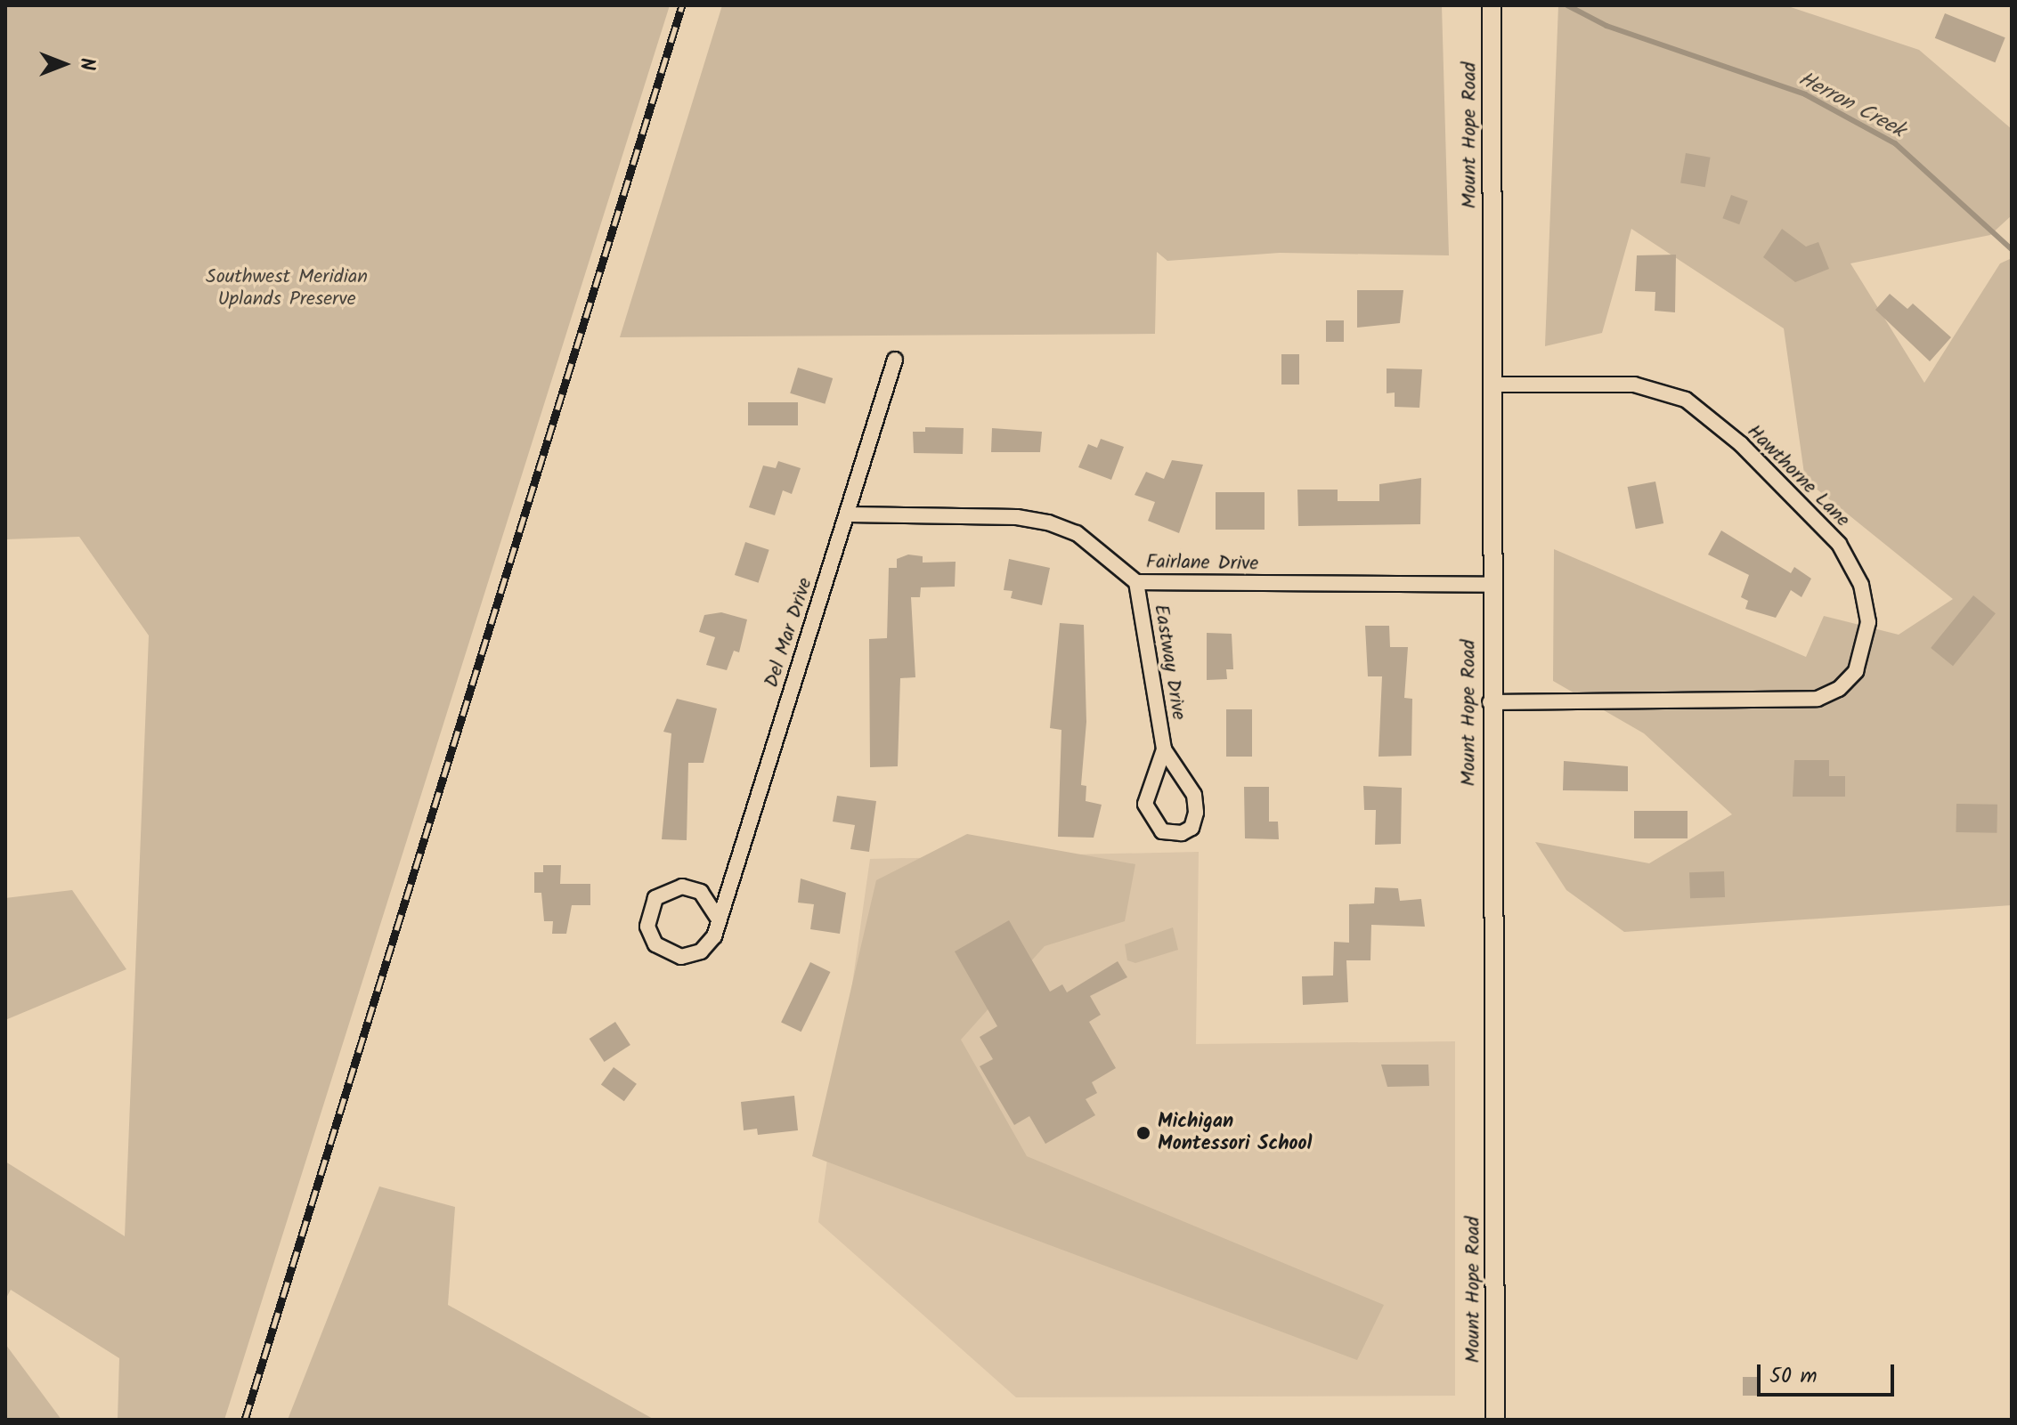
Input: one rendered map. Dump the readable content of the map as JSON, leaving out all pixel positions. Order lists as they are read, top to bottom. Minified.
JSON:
{"streets":{"street":["Mount Hope Road","Hawthorne Lane","Fairlane Drive","Del Mar Drive","Eastway Drive"]},"crossings":[["Mount Hope Road","Hawthorne Lane"],["Mount Hope Road","Fairlane Drive"],["Fairlane Drive","Del Mar Drive"],["Fairlane Drive","Eastway Drive"]],"water":["Herron Creek"],"parks":["Southwest Meridian Uplands Preserve"],"places":["Michigan Montessori School"],"scale_bar":"50 m","north":"right"}
